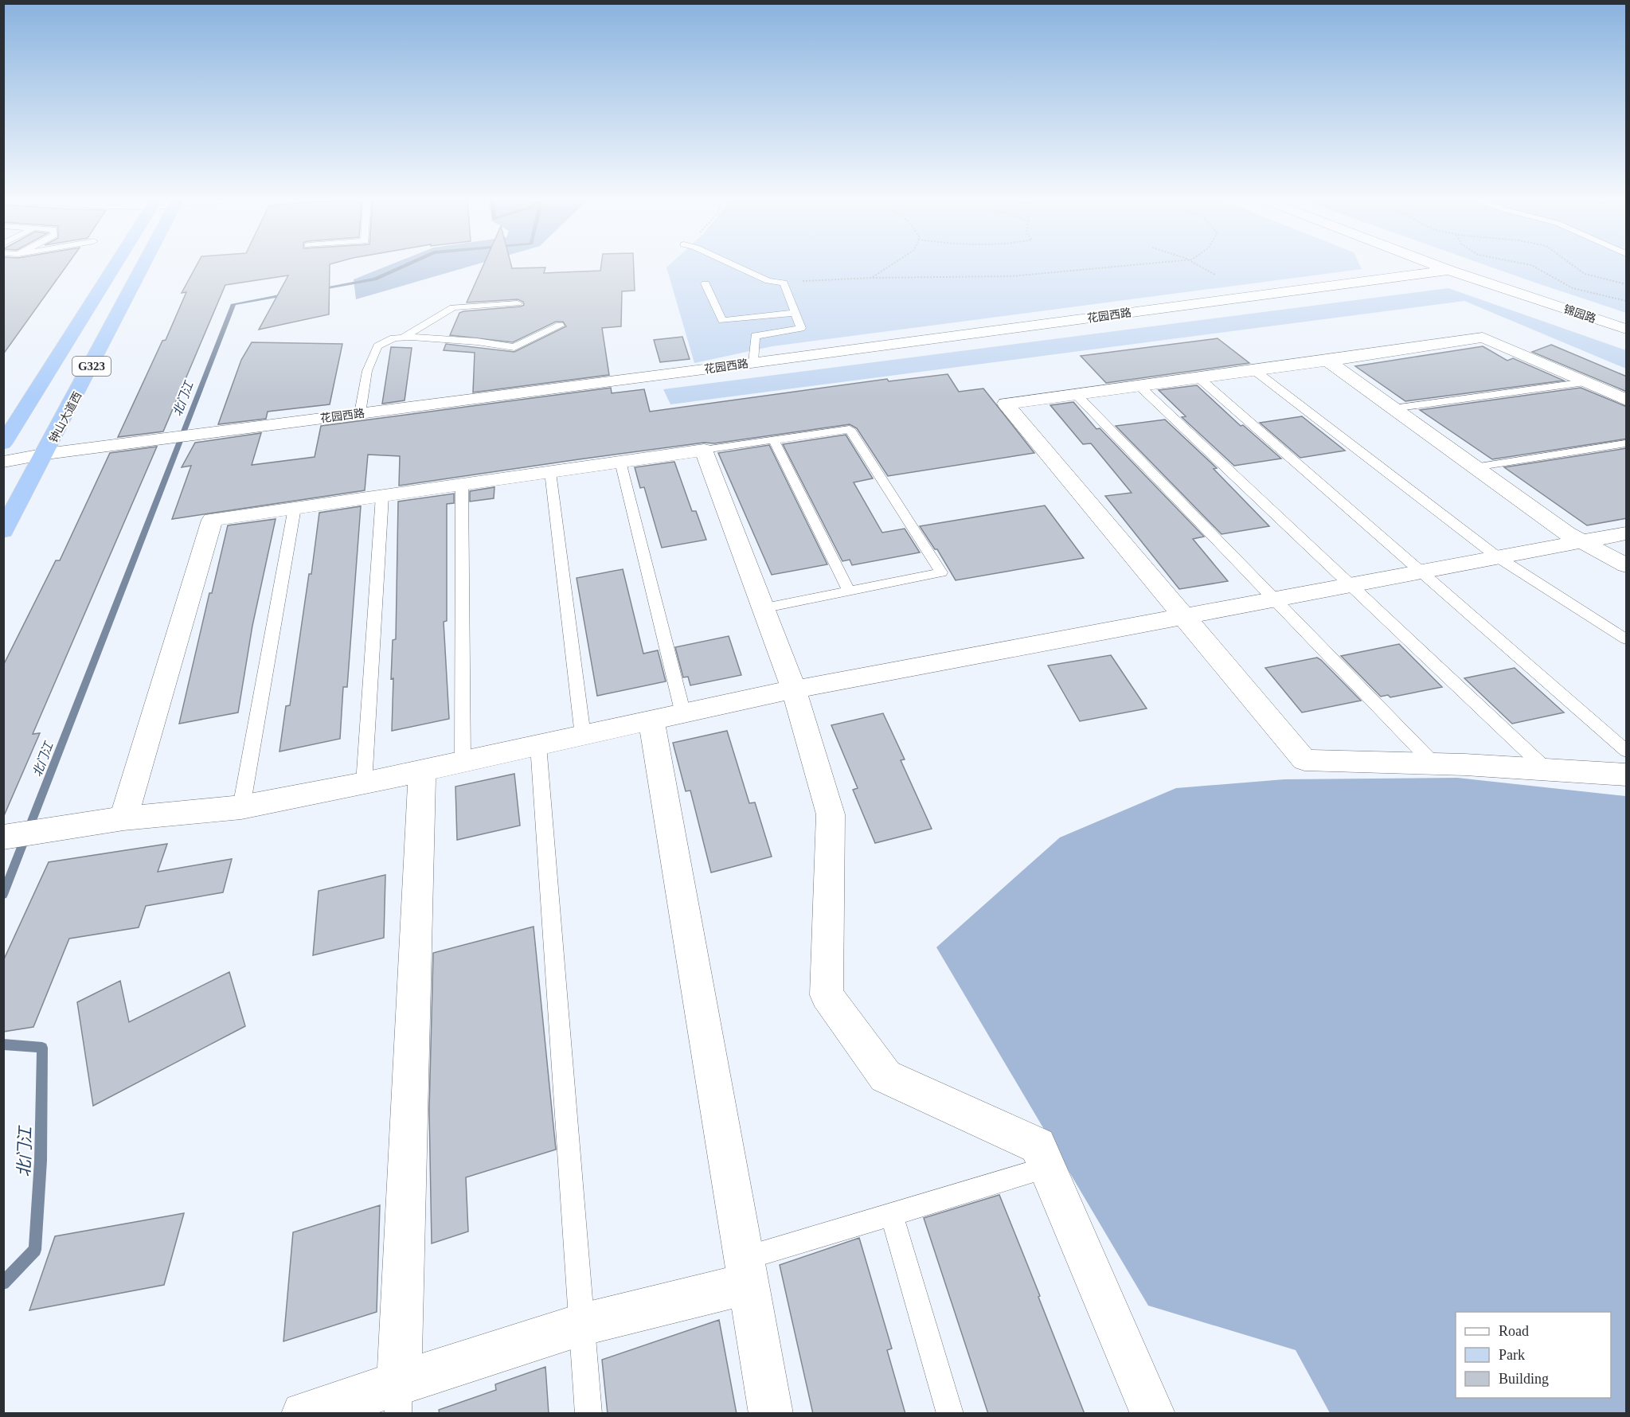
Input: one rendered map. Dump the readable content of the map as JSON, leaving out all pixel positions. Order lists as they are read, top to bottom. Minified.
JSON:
{"streets":{"highway":["G323","钟山大道西"],"street":["锦园路","花园西路"]},"crossings":[["锦园路","花园西路"],["花园西路","钟山大道西"]],"water":["北门江"],"legend":["Road","Park","Building"]}
